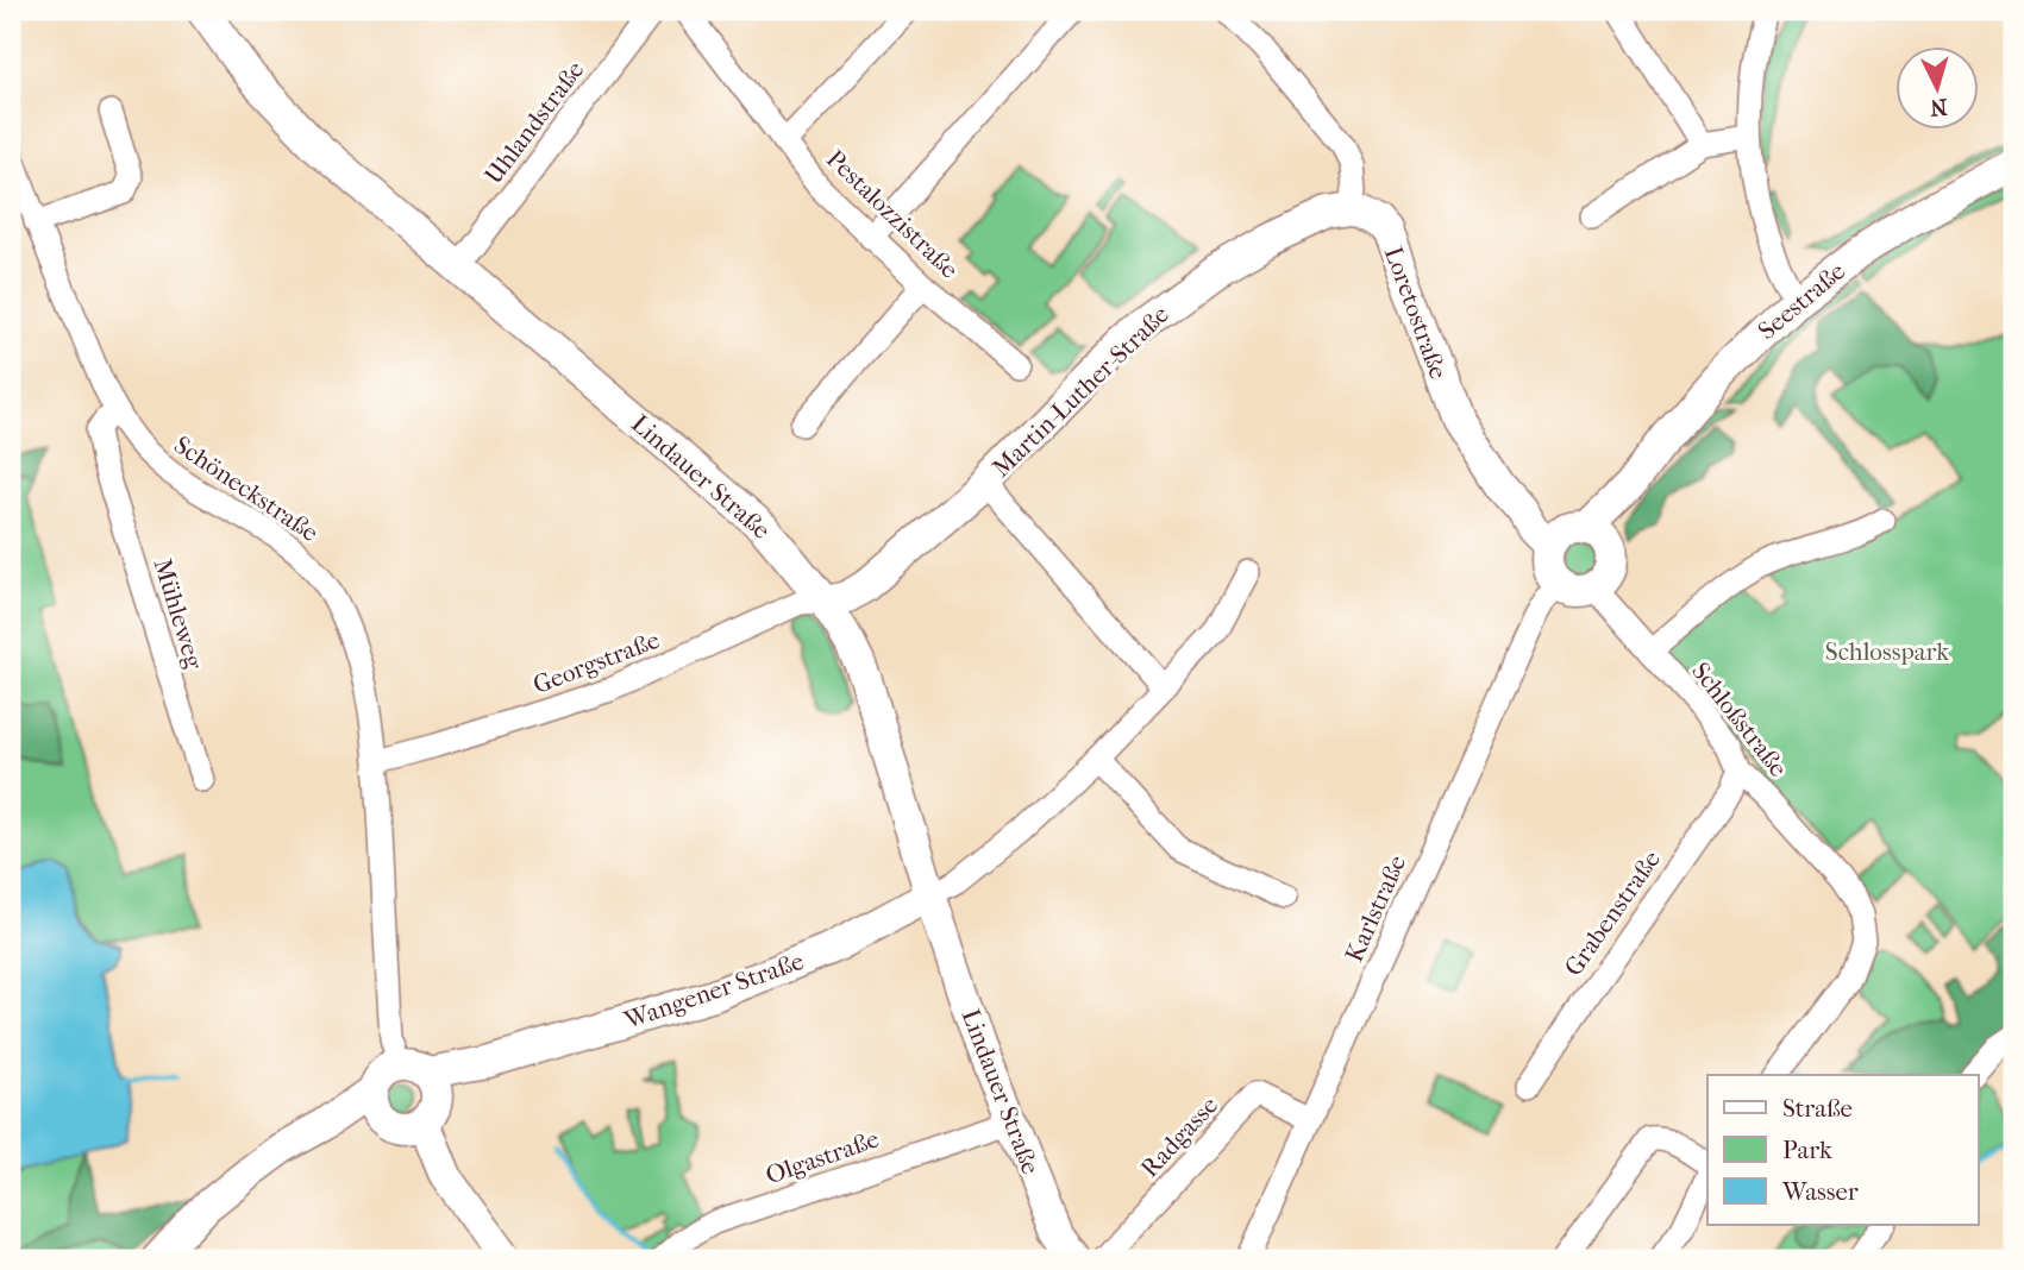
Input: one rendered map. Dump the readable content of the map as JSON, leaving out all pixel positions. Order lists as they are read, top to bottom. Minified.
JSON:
{"streets":{"main road":["Seestraße","Loretostraße","Martin-Luther-Straße","Lindauer Straße","Wangener Straße"],"street":["Uhlandstraße","Pestalozzistraße","Schöneckstraße","Mühleweg","Georgstraße","Schloßstraße","Karlstraße","Grabenstraße","Radgasse","Olgastraße"]},"crossings":[["Uhlandstraße","Lindauer Straße"],["Seestraße","Loretostraße"],["Seestraße","Schloßstraße"],["Loretostraße","Martin-Luther-Straße"],["Martin-Luther-Straße","Lindauer Straße"],["Martin-Luther-Straße","Georgstraße"],["Lindauer Straße","Georgstraße"],["Lindauer Straße","Wangener Straße"],["Lindauer Straße","Olgastraße"],["Schöneckstraße","Mühleweg"],["Schöneckstraße","Georgstraße"],["Schöneckstraße","Wangener Straße"],["Schloßstraße","Grabenstraße"],["Karlstraße","Radgasse"]],"parks":["Schlosspark"],"legend":["Straße","Park","Wasser"],"north":"bottom"}
